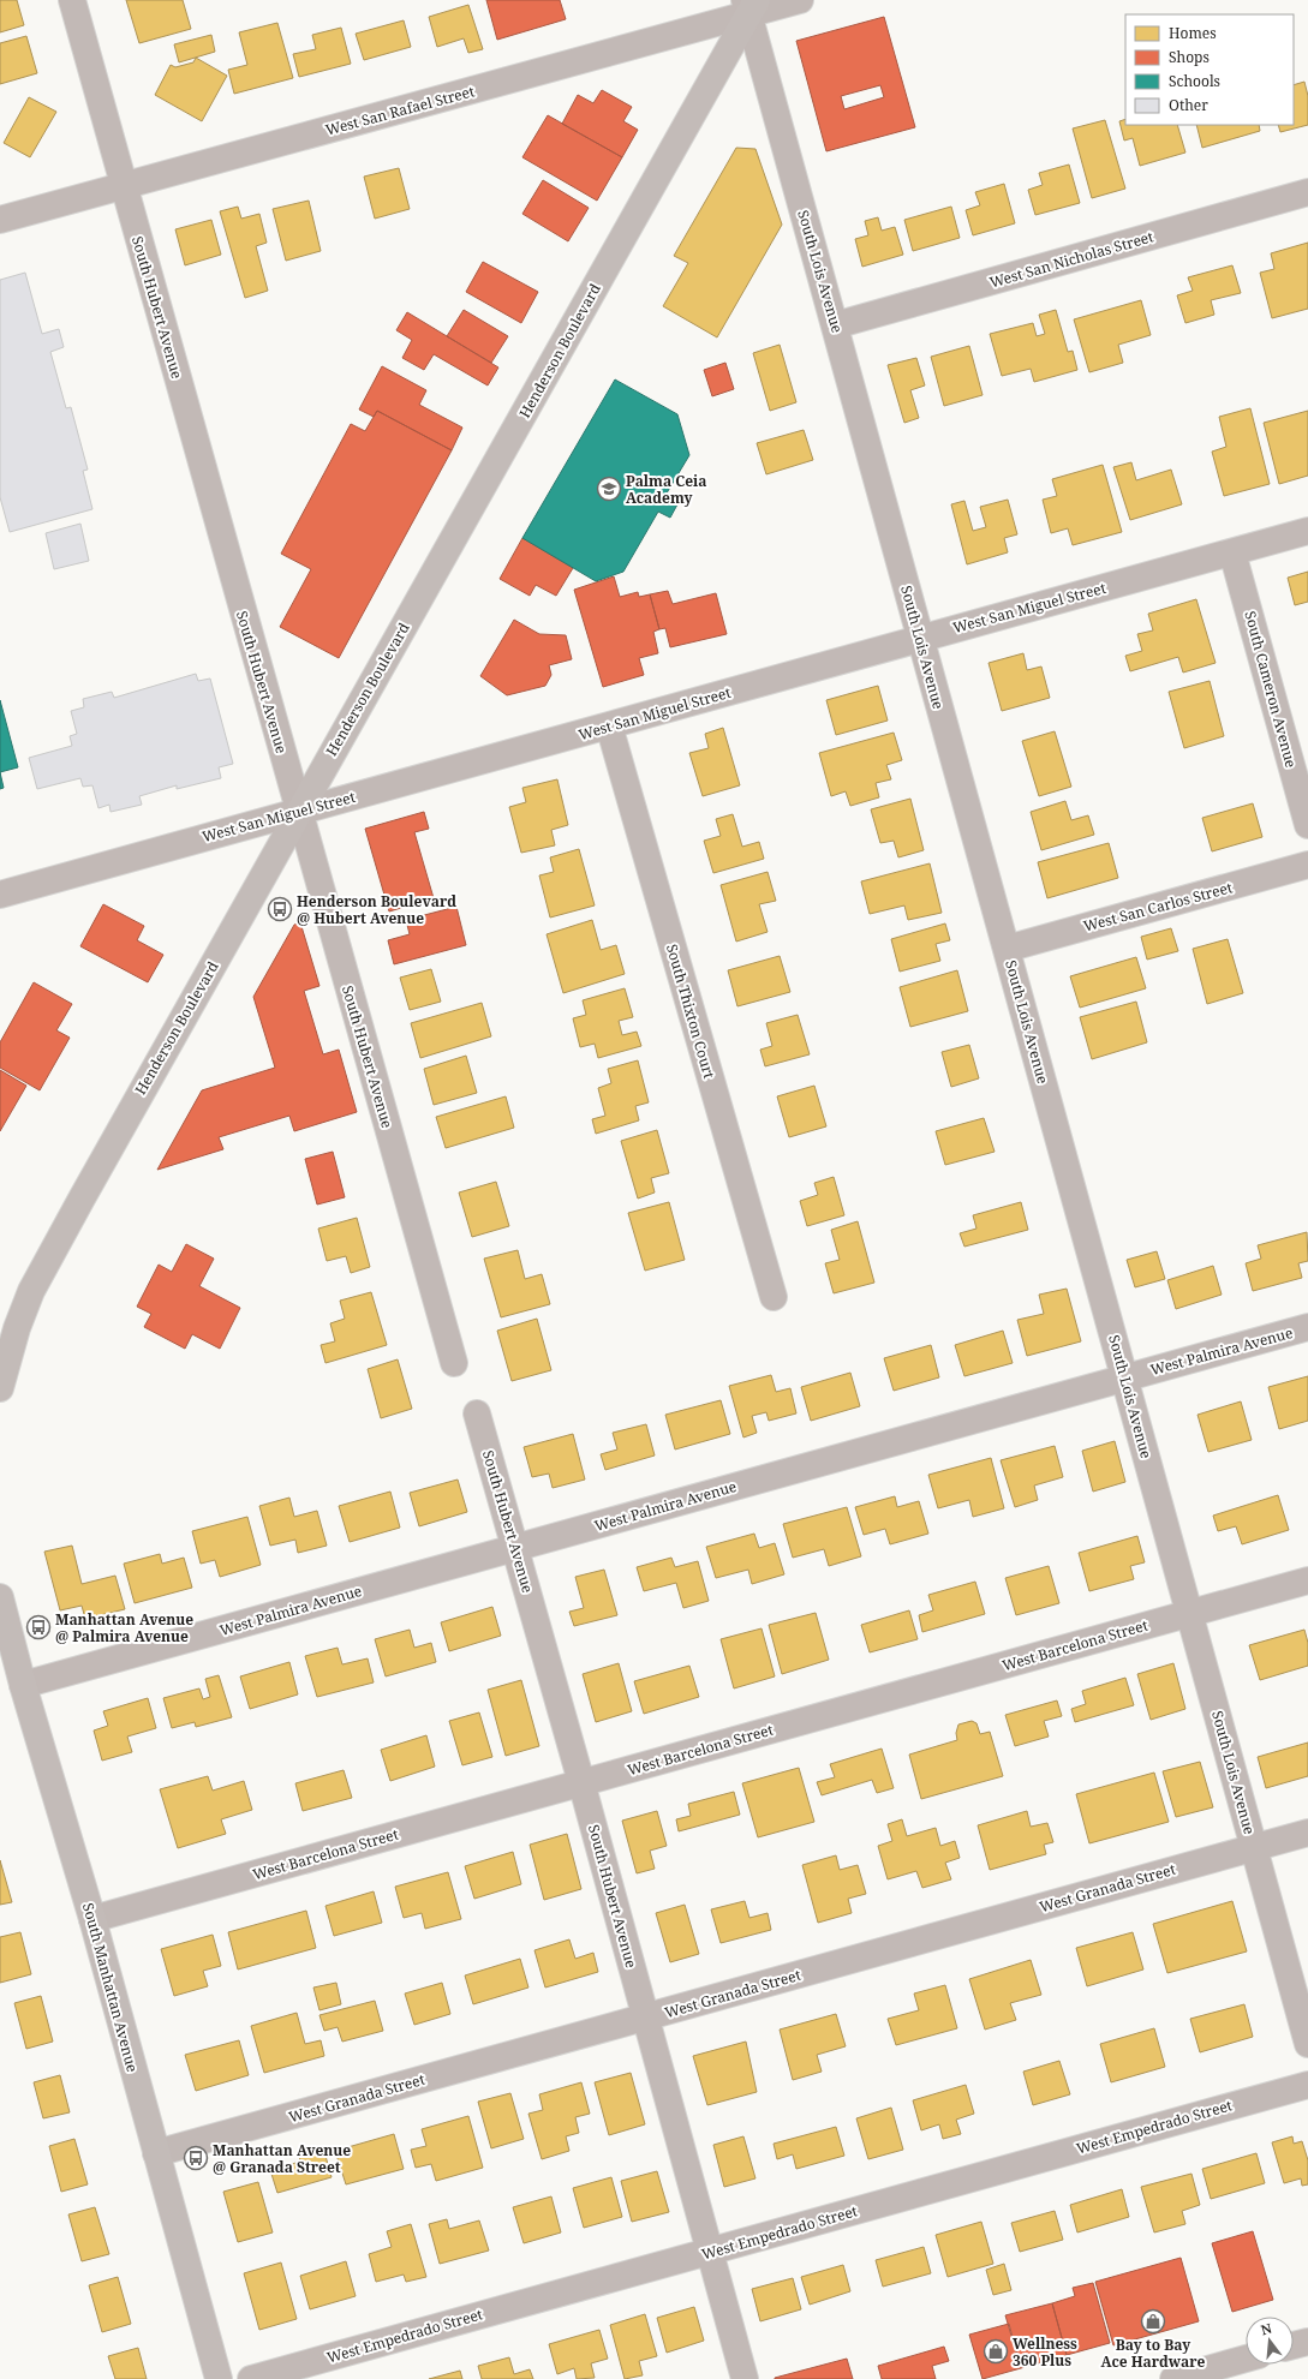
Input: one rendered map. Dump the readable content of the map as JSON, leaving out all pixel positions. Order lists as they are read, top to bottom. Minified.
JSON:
{"streets":{"main road":["Henderson Boulevard","South Manhattan Avenue"],"street":["West San Rafael Street","West San Nicholas Street","South Lois Avenue","South Hubert Avenue","West San Miguel Street","South Cameron Avenue","West San Carlos Street","South Thixton Court","West Palmira Avenue","West Barcelona Street","West Granada Street","West Empedrado Street"]},"crossings":[["West San Rafael Street","South Lois Avenue"],["West San Rafael Street","South Hubert Avenue"],["West San Rafael Street","Henderson Boulevard"],["West San Nicholas Street","South Lois Avenue"],["South Lois Avenue","Henderson Boulevard"],["South Lois Avenue","West San Miguel Street"],["South Lois Avenue","West San Carlos Street"],["South Lois Avenue","West Palmira Avenue"],["South Lois Avenue","West Barcelona Street"],["South Lois Avenue","West Granada Street"],["South Hubert Avenue","Henderson Boulevard"],["South Hubert Avenue","West San Miguel Street"],["South Hubert Avenue","West Palmira Avenue"],["South Hubert Avenue","West Barcelona Street"],["South Hubert Avenue","West Granada Street"],["South Hubert Avenue","West Empedrado Street"],["Henderson Boulevard","West San Miguel Street"],["West San Miguel Street","South Cameron Avenue"],["West San Miguel Street","South Thixton Court"],["West Palmira Avenue","South Manhattan Avenue"],["West Barcelona Street","South Manhattan Avenue"],["West Granada Street","South Manhattan Avenue"]],"places":{"school or university":["Palma Ceia Academy"],"bus stop":["Henderson Boulevard @ Hubert Avenue","Manhattan Avenue @ Palmira Avenue","Manhattan Avenue @ Granada Street"],"shop":["Bay to Bay Ace Hardware","Wellness 360 Plus"]},"legend":["Homes","Shops","Schools","Other"],"north":"top"}
